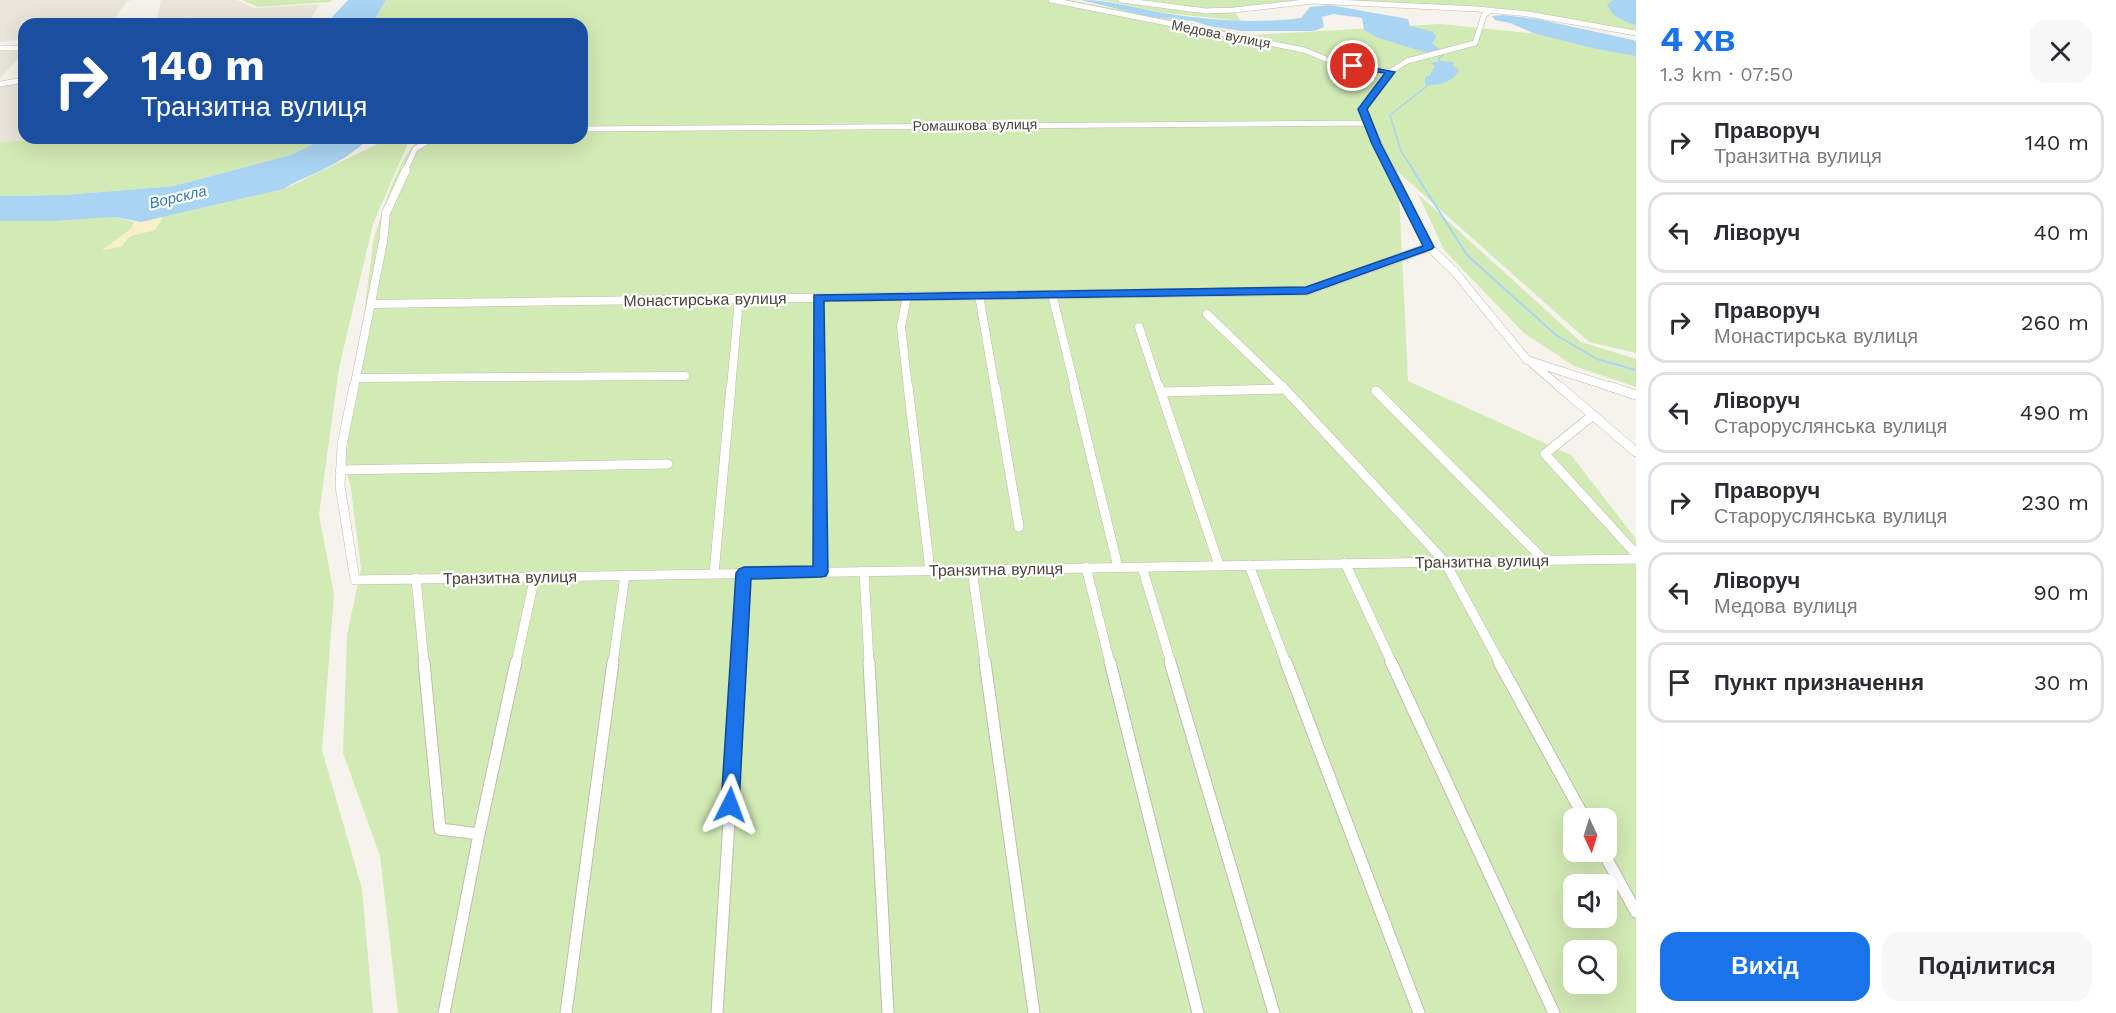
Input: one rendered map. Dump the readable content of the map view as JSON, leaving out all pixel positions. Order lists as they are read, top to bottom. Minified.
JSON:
{"streets":{"street":["Медова вулиця","Ромашкова вулиця","Монастирська вулиця","Транзитна вулиця"]},"water":["Ворскла"],"north":"bottom","page":{"heading":["4 хв","1.3 km · 07:50"],"turn":["140 m","Транзитна вулиця"],"list":[{"name":"Праворуч","note":"Транзитна вулиця","value":"140 m"},{"name":"Ліворуч","value":"40 m"},{"name":"Праворуч","note":"Монастирська вулиця","value":"260 m"},{"name":"Ліворуч","note":"Староруслянська вулиця","value":"490 m"},{"name":"Праворуч","note":"Староруслянська вулиця","value":"230 m"},{"name":"Ліворуч","note":"Медова вулиця","value":"90 m"},{"name":"Пункт призначення","value":"30 m"}],"buttons":["Вихід","Поділитися"]}}
